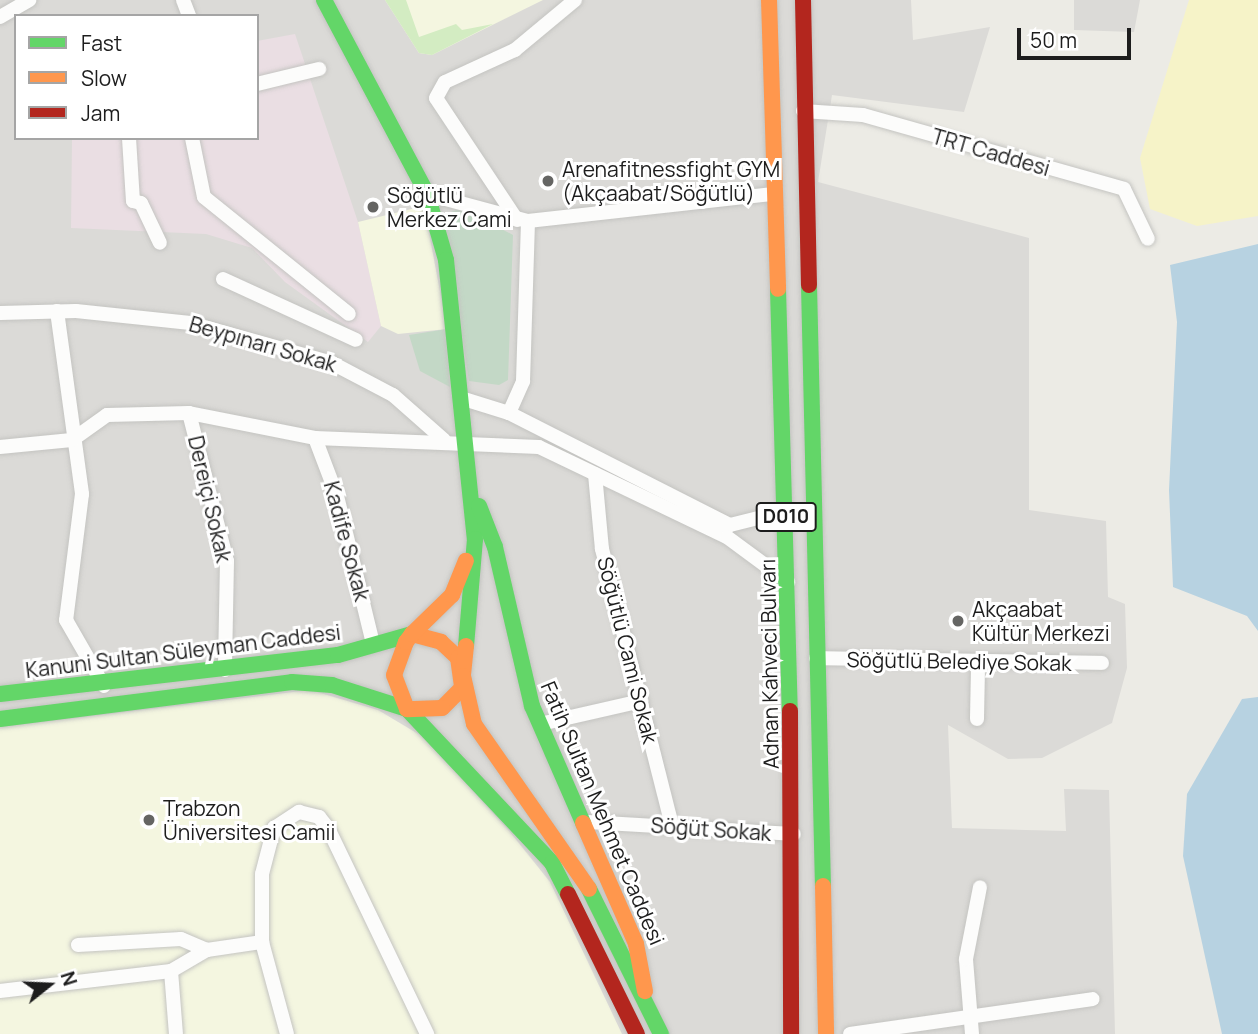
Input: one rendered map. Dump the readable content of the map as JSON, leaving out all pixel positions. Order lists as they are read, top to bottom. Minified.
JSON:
{"streets":{"main road":["D010","Kanuni Sultan Süleyman Caddesi","Adnan Kahveci Bulvarı","Fatih Sultan Mehmet Caddesi"],"street":["TRT Caddesi","Beypınarı Sokak","Dereiçi Sokak","Kadife Sokak","Söğütlü Cami Sokak","Söğütlü Belediye Sokak","Söğüt Sokak"]},"crossings":[["TRT Caddesi","D010"],["Dereiçi Sokak","Kanuni Sultan Süleyman Caddesi"],["D010","Söğütlü Belediye Sokak"],["Kadife Sokak","Kanuni Sultan Süleyman Caddesi"],["Söğütlü Cami Sokak","Söğüt Sokak"],["Kanuni Sultan Süleyman Caddesi","Fatih Sultan Mehmet Caddesi"],["Adnan Kahveci Bulvarı","Söğüt Sokak"],["Fatih Sultan Mehmet Caddesi","Söğüt Sokak"]],"places":["Arenafitnessfight GYM (Akçaabat/Söğütlü)","Söğütlü Merkez Cami","Akçaabat Kültür Merkezi","Trabzon Üniversitesi Camii"],"legend":["Fast","Slow","Jam"],"scale_bar":"50 m","north":"right"}
